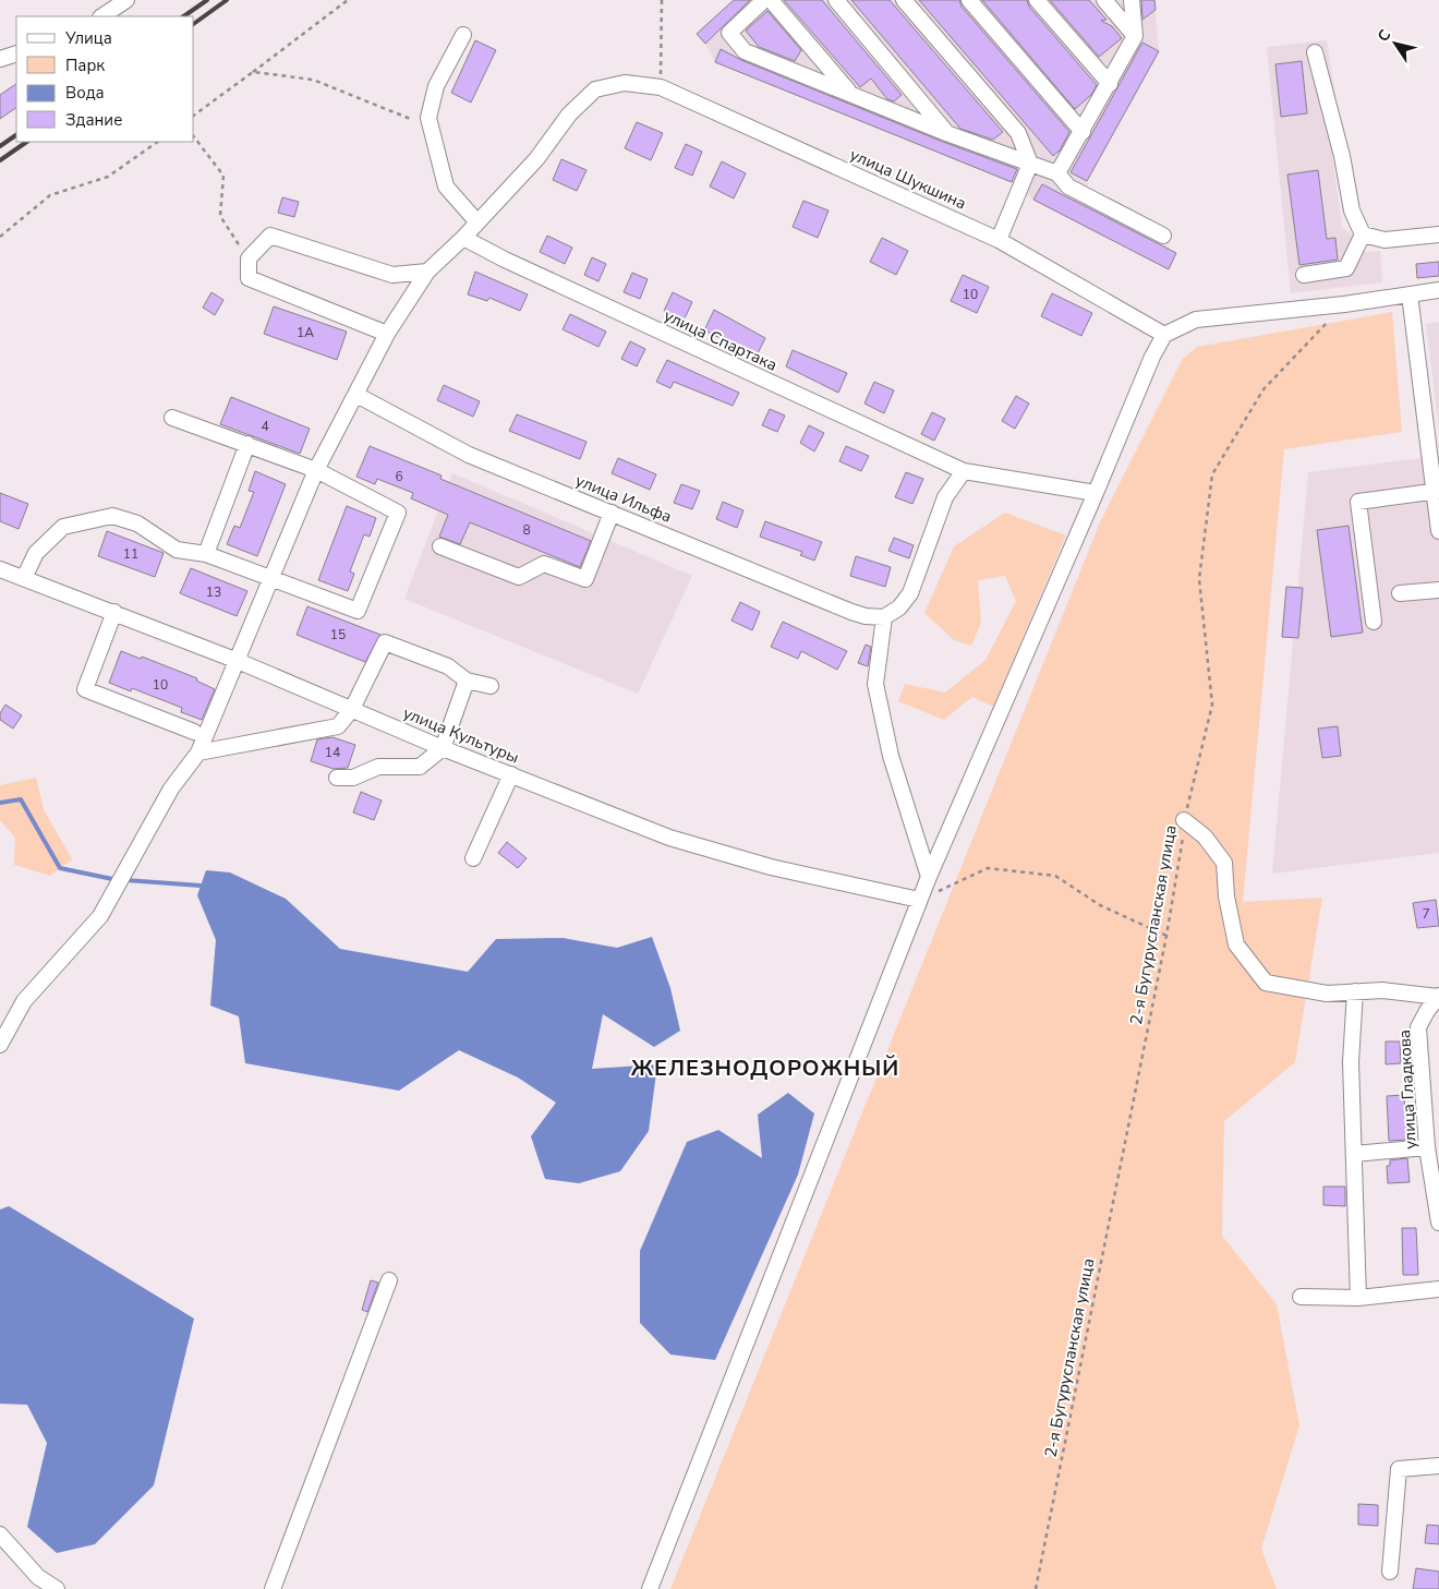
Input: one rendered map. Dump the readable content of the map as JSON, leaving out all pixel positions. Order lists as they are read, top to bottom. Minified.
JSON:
{"streets":{"street":["улица Шукшина","улица Спартака","улица Ильфа","улица Культуры","улица Гладкова"],"path":["2-я Бугурусланская улица"]},"crossings":[["улица Шукшина","улица Спартака"],["улица Шукшина","улица Ильфа"],["улица Шукшина","улица Культуры"],["2-я Бугурусланская улица","улица Гладкова"]],"districts":["ЖЕЛЕЗНОДОРОЖНЫЙ"],"house_numbers":["10","1А","4","6","8","11","13","15","10","14","7"],"legend":["Улица","Парк","Вода","Здание"],"north":"top left"}
